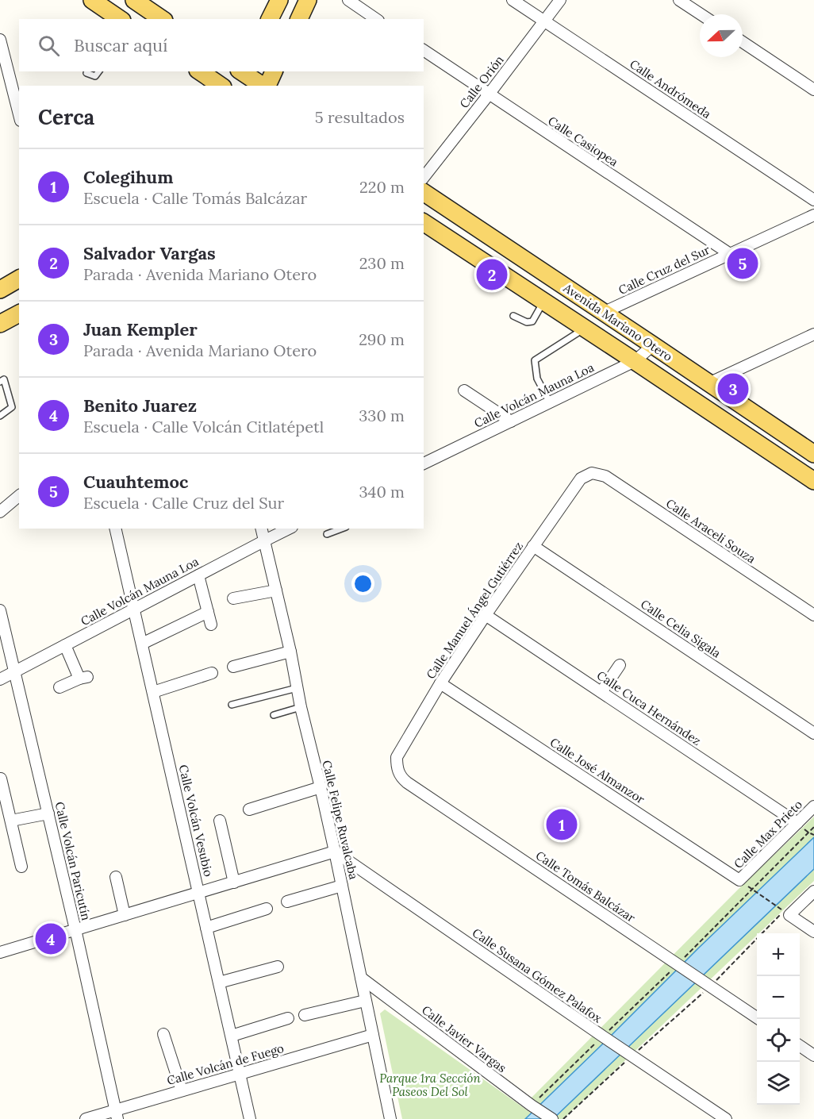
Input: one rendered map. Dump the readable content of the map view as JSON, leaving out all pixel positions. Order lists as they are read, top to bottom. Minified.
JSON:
{"streets":{"main road":["Avenida Mariano Otero"],"street":["Calle Orión","Calle Andrómeda","Calle Casiopea","Calle Cruz del Sur","Calle Volcán Mauna Loa","Calle Araceli Souza","Calle Manuel Ángel Gutiérrez","Calle Celia Sigala","Calle Cuca Hernández","Calle José Almanzor","Calle Felipe Ruvalcaba","Calle Volcán Vesubio","Calle Max Prieto","Calle Volcán Paricutín","Calle Tomás Balcázar","Calle Susana Gómez Palafox","Calle Javier Vargas","Calle Volcán de Fuego"]},"crossings":[["Calle Orión","Calle Andrómeda"],["Calle Orión","Calle Casiopea"],["Calle Casiopea","Calle Cruz del Sur"],["Calle Cruz del Sur","Avenida Mariano Otero"],["Avenida Mariano Otero","Calle Volcán Mauna Loa"],["Calle Volcán Mauna Loa","Calle Felipe Ruvalcaba"],["Calle Volcán Mauna Loa","Calle Volcán Vesubio"],["Calle Volcán Mauna Loa","Calle Volcán Paricutín"],["Calle Araceli Souza","Calle Manuel Ángel Gutiérrez"],["Calle Manuel Ángel Gutiérrez","Calle Celia Sigala"],["Calle Manuel Ángel Gutiérrez","Calle Cuca Hernández"],["Calle Manuel Ángel Gutiérrez","Calle José Almanzor"],["Calle Manuel Ángel Gutiérrez","Calle Tomás Balcázar"],["Calle Cuca Hernández","Calle Max Prieto"],["Calle José Almanzor","Calle Max Prieto"],["Calle Felipe Ruvalcaba","Calle Susana Gómez Palafox"],["Calle Felipe Ruvalcaba","Calle Javier Vargas"],["Calle Felipe Ruvalcaba","Calle Volcán de Fuego"],["Calle Volcán Vesubio","Calle Volcán de Fuego"],["Calle Volcán Paricutín","Calle Volcán de Fuego"]],"parks":["Parque 1ra Sección Paseos Del Sol"],"north":"left","page":{"search":"Buscar aquí","heading":["Cerca","5 resultados"],"list":[{"mark":"1","name":"Colegihum","note":"Escuela · Calle Tomás Balcázar","value":"220 m"},{"mark":"2","name":"Salvador Vargas","note":"Parada · Avenida Mariano Otero","value":"230 m"},{"mark":"3","name":"Juan Kempler","note":"Parada · Avenida Mariano Otero","value":"290 m"},{"mark":"4","name":"Benito Juarez","note":"Escuela · Calle Volcán Citlatépetl","value":"330 m"},{"mark":"5","name":"Cuauhtemoc","note":"Escuela · Calle Cruz del Sur","value":"340 m"}],"pins":["5","2","3","1","4"],"map_buttons":["+","−"]}}
